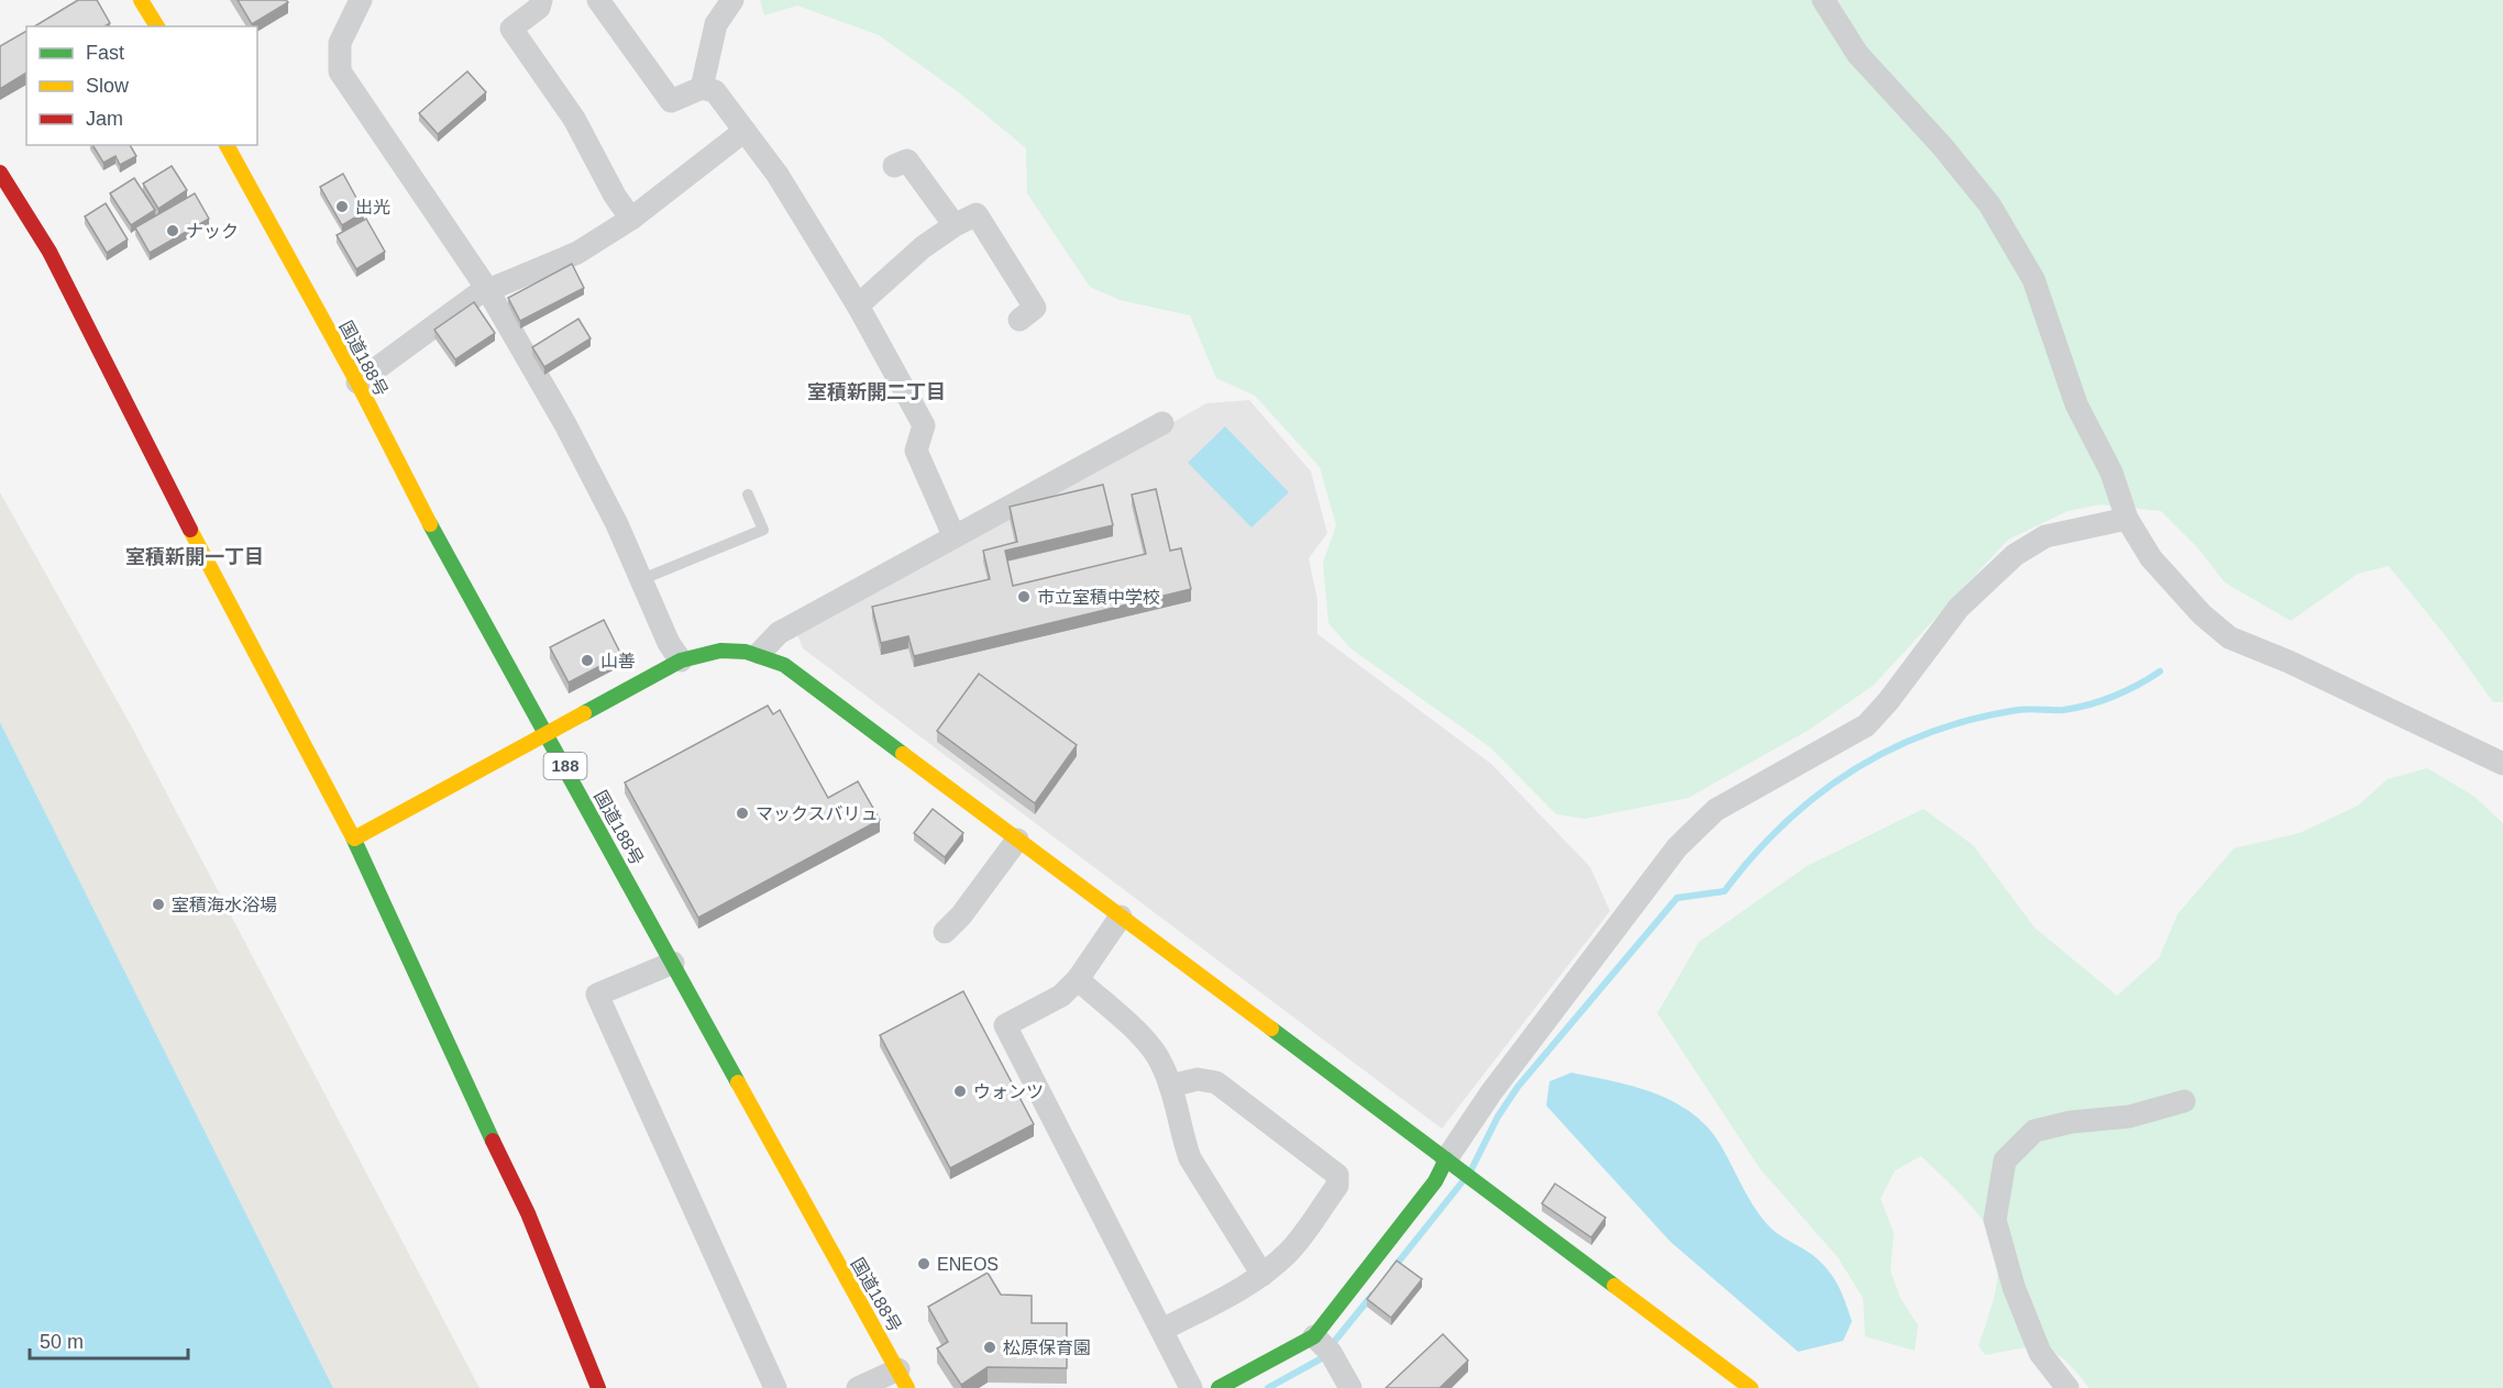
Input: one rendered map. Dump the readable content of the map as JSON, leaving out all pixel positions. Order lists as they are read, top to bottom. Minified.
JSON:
{"streets":{"main road":["国道188号","188"]},"districts":["室積新開二丁目","室積新開一丁目"],"places":["出光","ナック","市立室積中学校","山善","マックスバリュ","室積海水浴場","ウォンツ","ENEOS","松原保育園"],"legend":["Fast","Slow","Jam"],"scale_bar":"50 m"}
